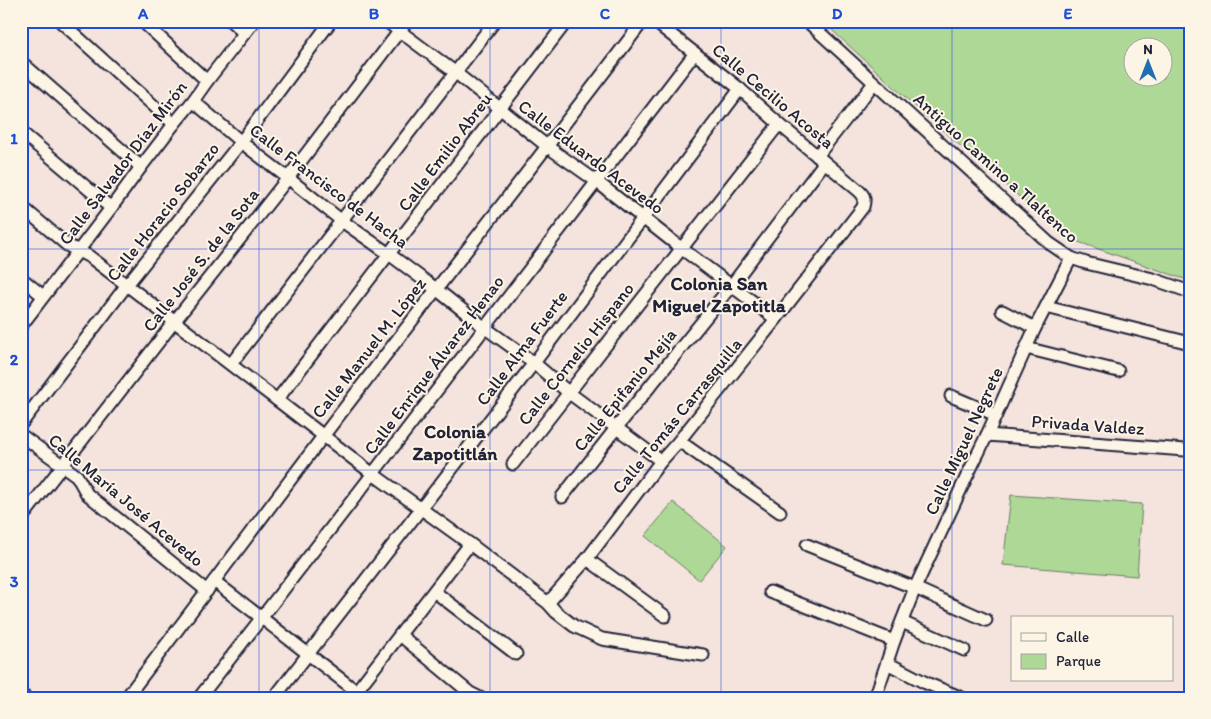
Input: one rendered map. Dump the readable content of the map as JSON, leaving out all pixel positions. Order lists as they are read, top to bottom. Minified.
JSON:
{"streets":{"street":["Calle Cecilio Acosta","Calle Emilio Abreu","Calle Eduardo Acevedo","Calle Salvador Díaz Mirón","Antiguo Camino a Tlaltenco","Calle Francisco de Hacha","Calle Horacio Sobarzo","Calle José S. de la Sota","Calle Manuel M. López","Calle Alma Fuerte","Calle Cornelio Hispano","Calle Enrique Álvarez Henao","Calle Epifanio Mejía","Calle Tomás Carrasquilla","Privada Valdez","Calle Miguel Negrete","Calle María José Acevedo"]},"crossings":[["Calle Cecilio Acosta","Calle Alma Fuerte"],["Calle Cecilio Acosta","Calle Cornelio Hispano"],["Calle Cecilio Acosta","Calle Enrique Álvarez Henao"],["Calle Cecilio Acosta","Calle Epifanio Mejía"],["Calle Cecilio Acosta","Calle Tomás Carrasquilla"],["Calle Emilio Abreu","Calle Eduardo Acevedo"],["Calle Emilio Abreu","Calle Francisco de Hacha"],["Calle Eduardo Acevedo","Calle José S. de la Sota"],["Calle Eduardo Acevedo","Calle Manuel M. López"],["Calle Eduardo Acevedo","Calle Alma Fuerte"],["Calle Eduardo Acevedo","Calle Cornelio Hispano"],["Calle Eduardo Acevedo","Calle Enrique Álvarez Henao"],["Calle Eduardo Acevedo","Calle Epifanio Mejía"],["Calle Eduardo Acevedo","Calle Tomás Carrasquilla"],["Calle Salvador Díaz Mirón","Calle Francisco de Hacha"],["Antiguo Camino a Tlaltenco","Calle Epifanio Mejía"],["Antiguo Camino a Tlaltenco","Calle Miguel Negrete"],["Calle Francisco de Hacha","Calle Horacio Sobarzo"],["Calle Francisco de Hacha","Calle José S. de la Sota"],["Calle Francisco de Hacha","Calle Manuel M. López"],["Calle Francisco de Hacha","Calle Alma Fuerte"],["Calle Francisco de Hacha","Calle Cornelio Hispano"],["Calle Francisco de Hacha","Calle Enrique Álvarez Henao"],["Calle Francisco de Hacha","Calle Epifanio Mejía"],["Calle Francisco de Hacha","Calle Tomás Carrasquilla"],["Calle José S. de la Sota","Calle María José Acevedo"],["Calle Manuel M. López","Calle María José Acevedo"],["Privada Valdez","Calle Miguel Negrete"]],"districts":["Colonia San Miguel Zapotitla","Colonia Zapotitlán"],"legend":["Calle","Parque"],"north":"top","grid":{"columns":["A","B","C","D","E"],"rows":["1","2","3"]}}
